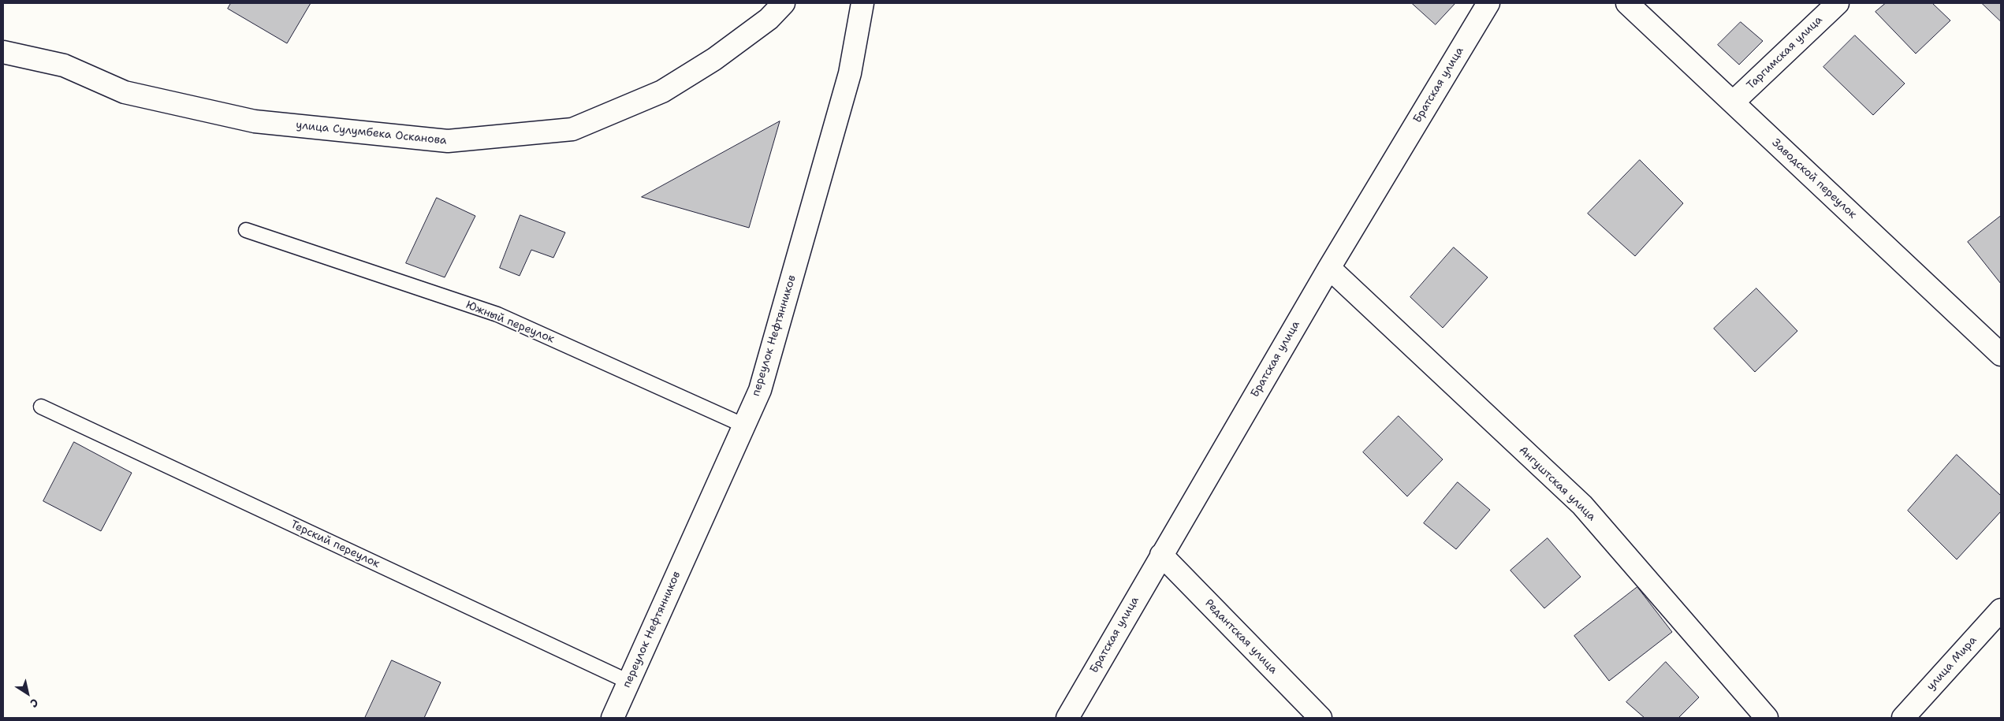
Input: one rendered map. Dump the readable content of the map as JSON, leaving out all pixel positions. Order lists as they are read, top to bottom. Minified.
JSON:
{"streets":{"street":["Таргимская улица","Братская улица","улица Сулумбека Осканова","Заводской переулок","переулок Нефтянников","Ангуштская улица","Редантская улица","улица Мира"],"lane":["Южный переулок","Терский переулок"]},"crossings":[["Таргимская улица","Заводской переулок"],["Братская улица","Ангуштская улица"],["Братская улица","Редантская улица"],["Южный переулок","переулок Нефтянников"],["переулок Нефтянников","Терский переулок"]],"north":"bottom right"}
